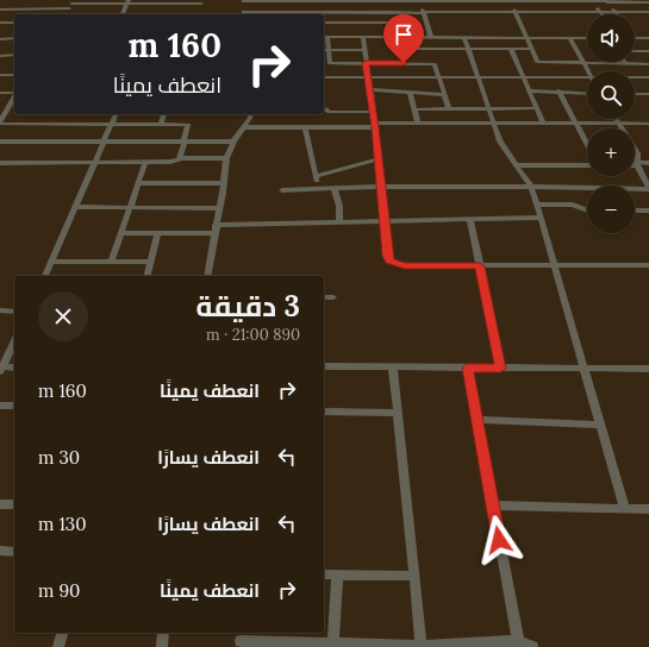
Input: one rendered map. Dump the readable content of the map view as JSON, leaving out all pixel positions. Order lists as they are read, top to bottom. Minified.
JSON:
{"page":{"map_buttons":["+","−"],"turn":["160 m","انعطف يمينًا"],"heading":["3 دقيقة","890 m · 21:00"],"list":[{"name":"انعطف يمينًا","value":"160 m"},{"name":"انعطف يسارًا","value":"30 m"},{"name":"انعطف يسارًا","value":"130 m"},{"name":"انعطف يمينًا","value":"90 m"}]}}
